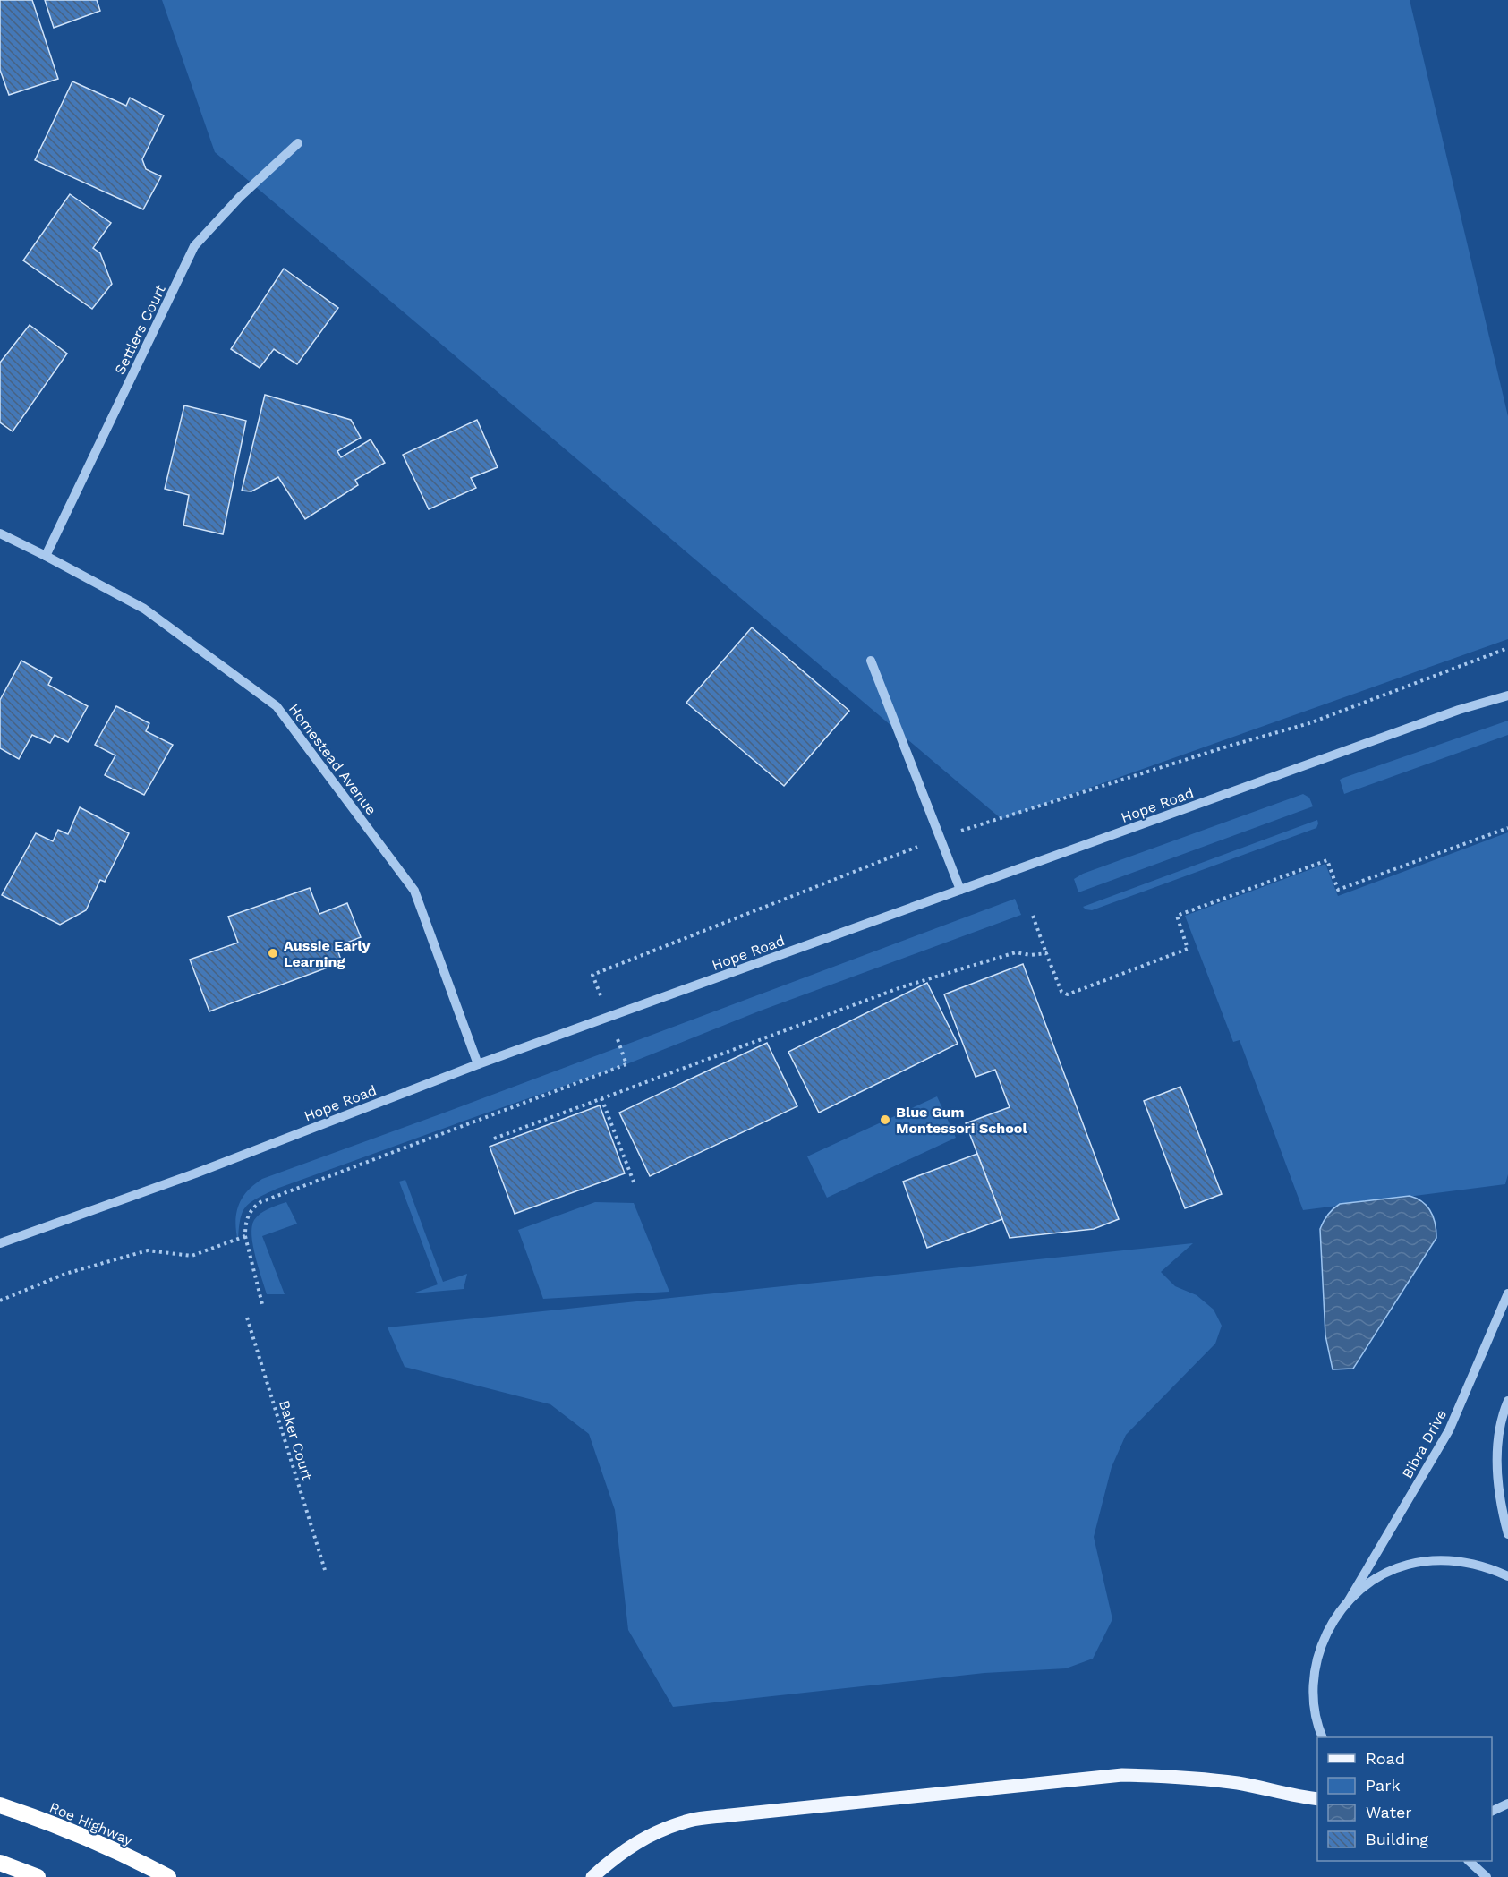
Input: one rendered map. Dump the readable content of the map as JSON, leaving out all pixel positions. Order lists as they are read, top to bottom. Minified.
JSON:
{"streets":{"highway":["Roe Highway"],"street":["Settlers Court","Homestead Avenue","Hope Road","Bibra Drive"],"path":["Baker Court"]},"crossings":[["Settlers Court","Homestead Avenue"],["Homestead Avenue","Hope Road"]],"places":["Aussie Early Learning","Blue Gum Montessori School"],"legend":["Road","Park","Water","Building"]}
